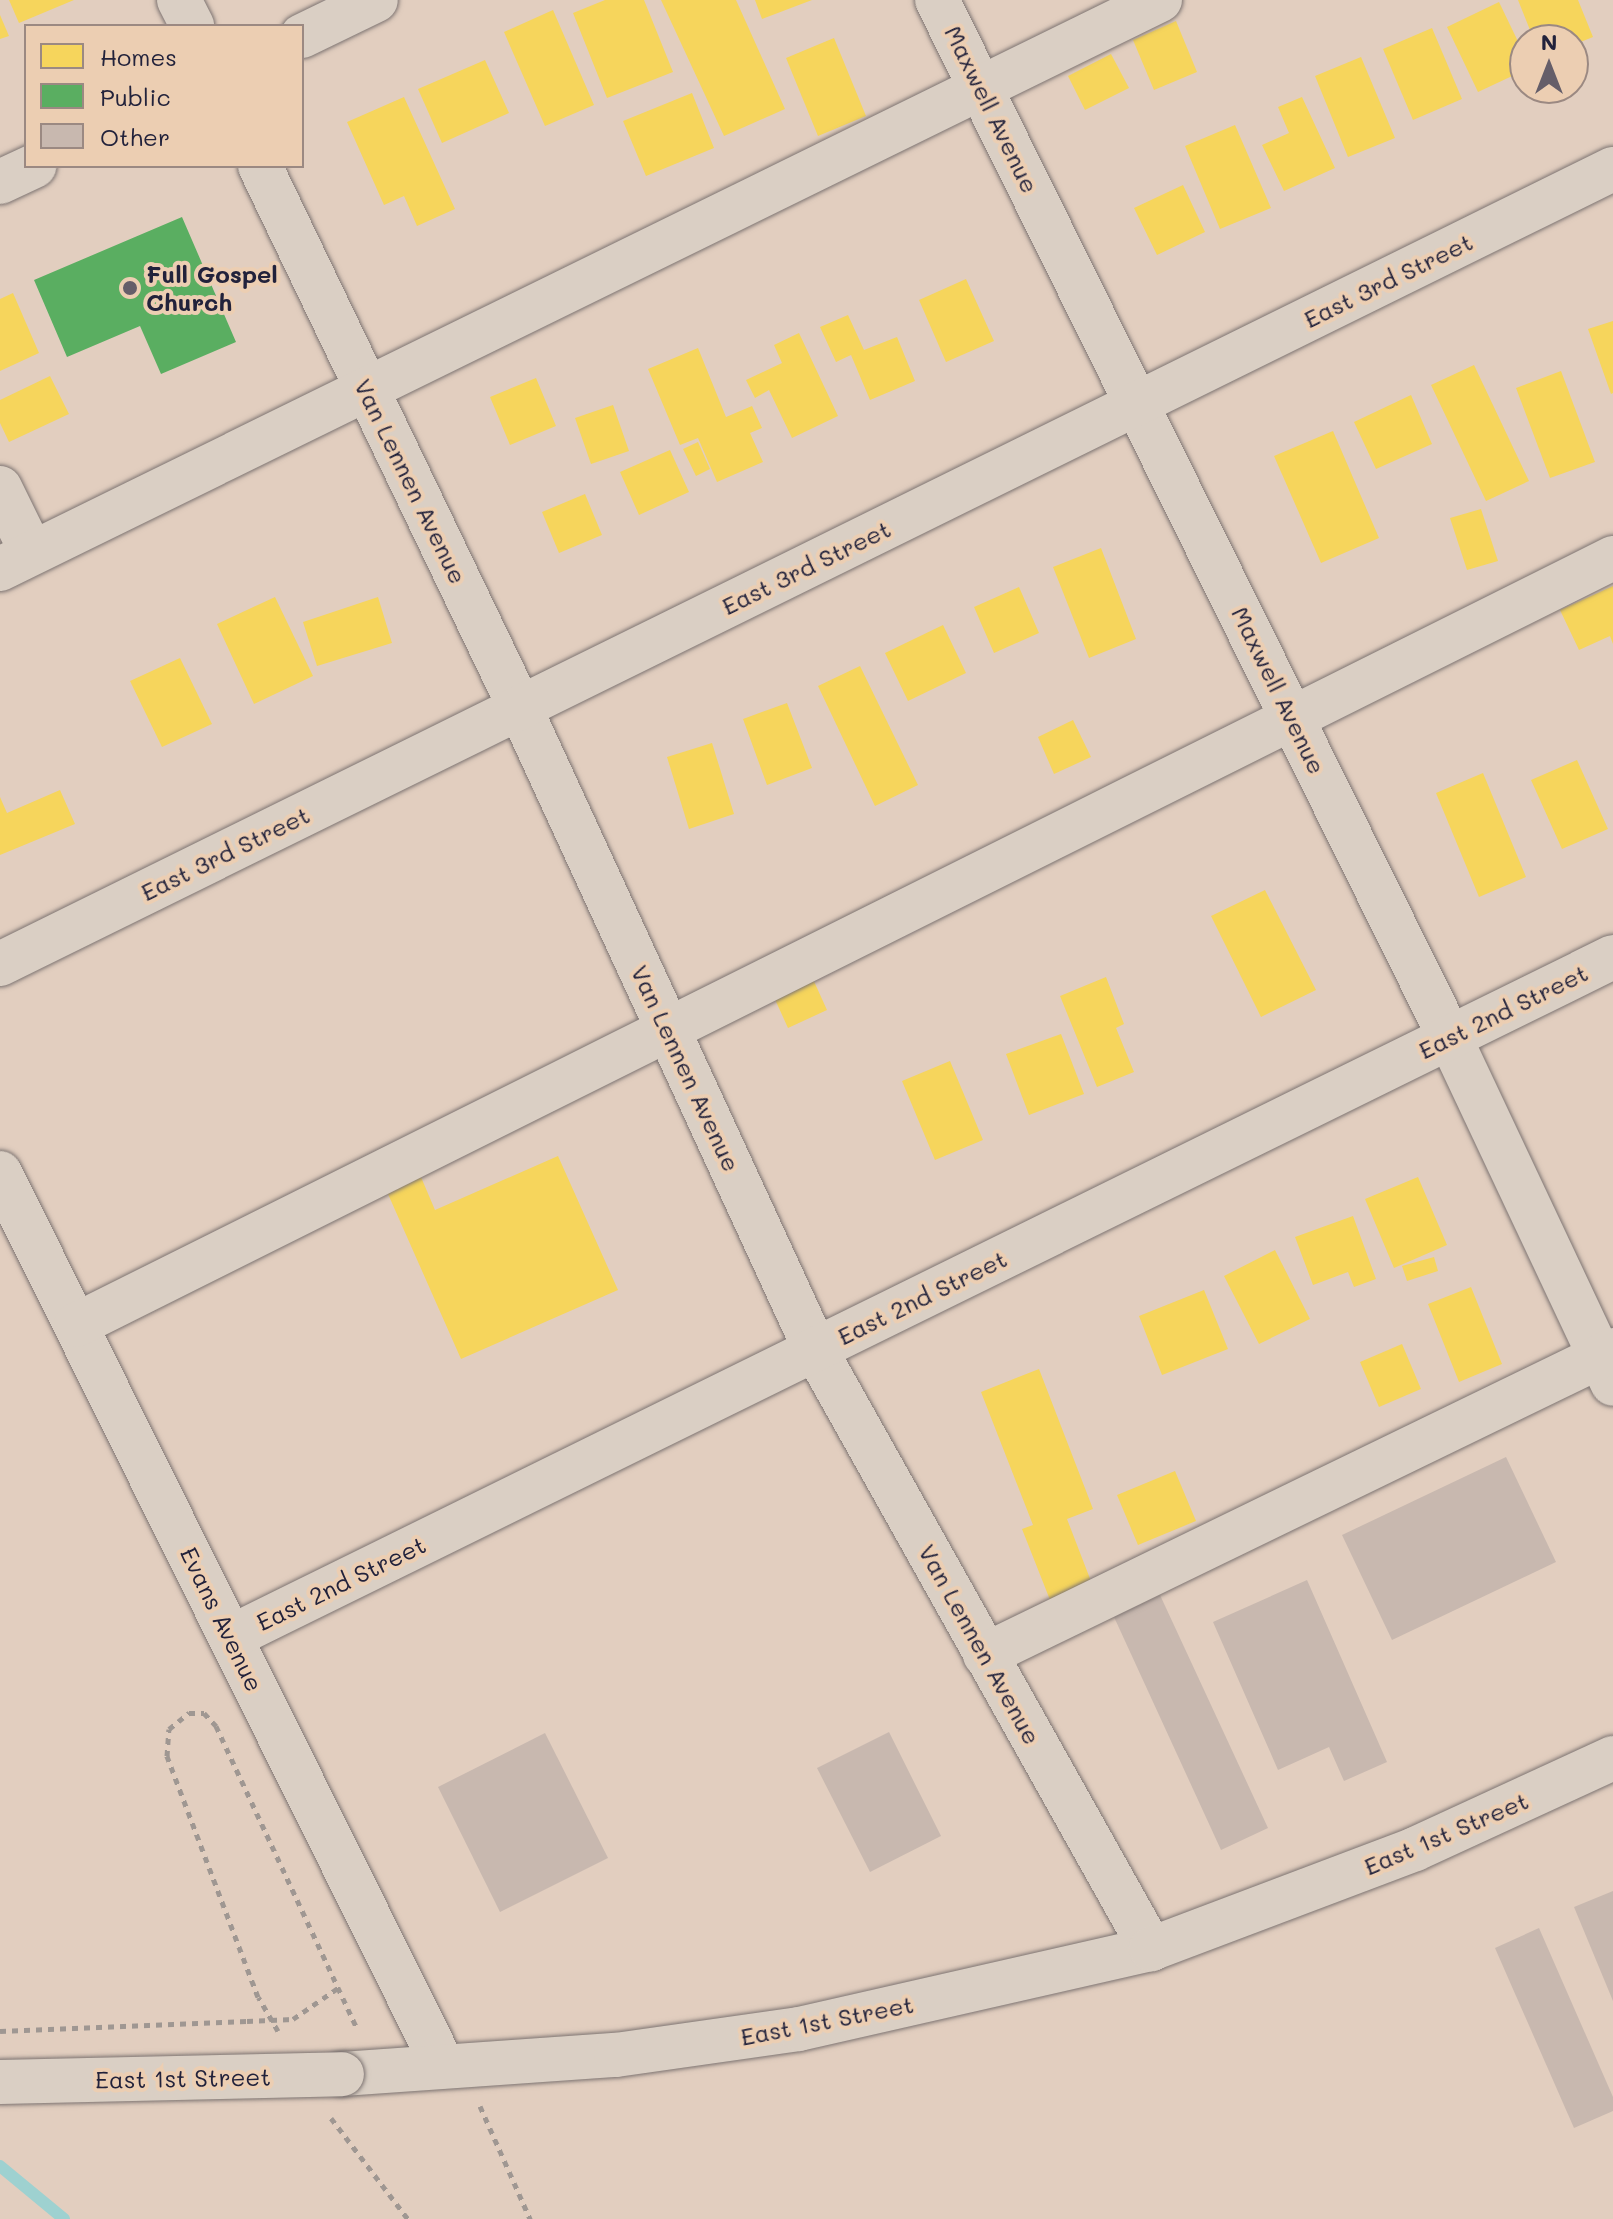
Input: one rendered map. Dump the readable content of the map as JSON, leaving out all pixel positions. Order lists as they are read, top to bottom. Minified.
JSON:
{"streets":{"street":["Maxwell Avenue","East 3rd Street","Van Lennen Avenue","East 2nd Street","Evans Avenue","East 1st Street"]},"crossings":[["Maxwell Avenue","East 3rd Street"],["Maxwell Avenue","East 2nd Street"],["East 3rd Street","Van Lennen Avenue"],["Van Lennen Avenue","East 2nd Street"],["Van Lennen Avenue","East 1st Street"],["East 2nd Street","Evans Avenue"],["Evans Avenue","East 1st Street"]],"places":["Full Gospel Church"],"legend":["Homes","Public","Other"],"north":"top"}
